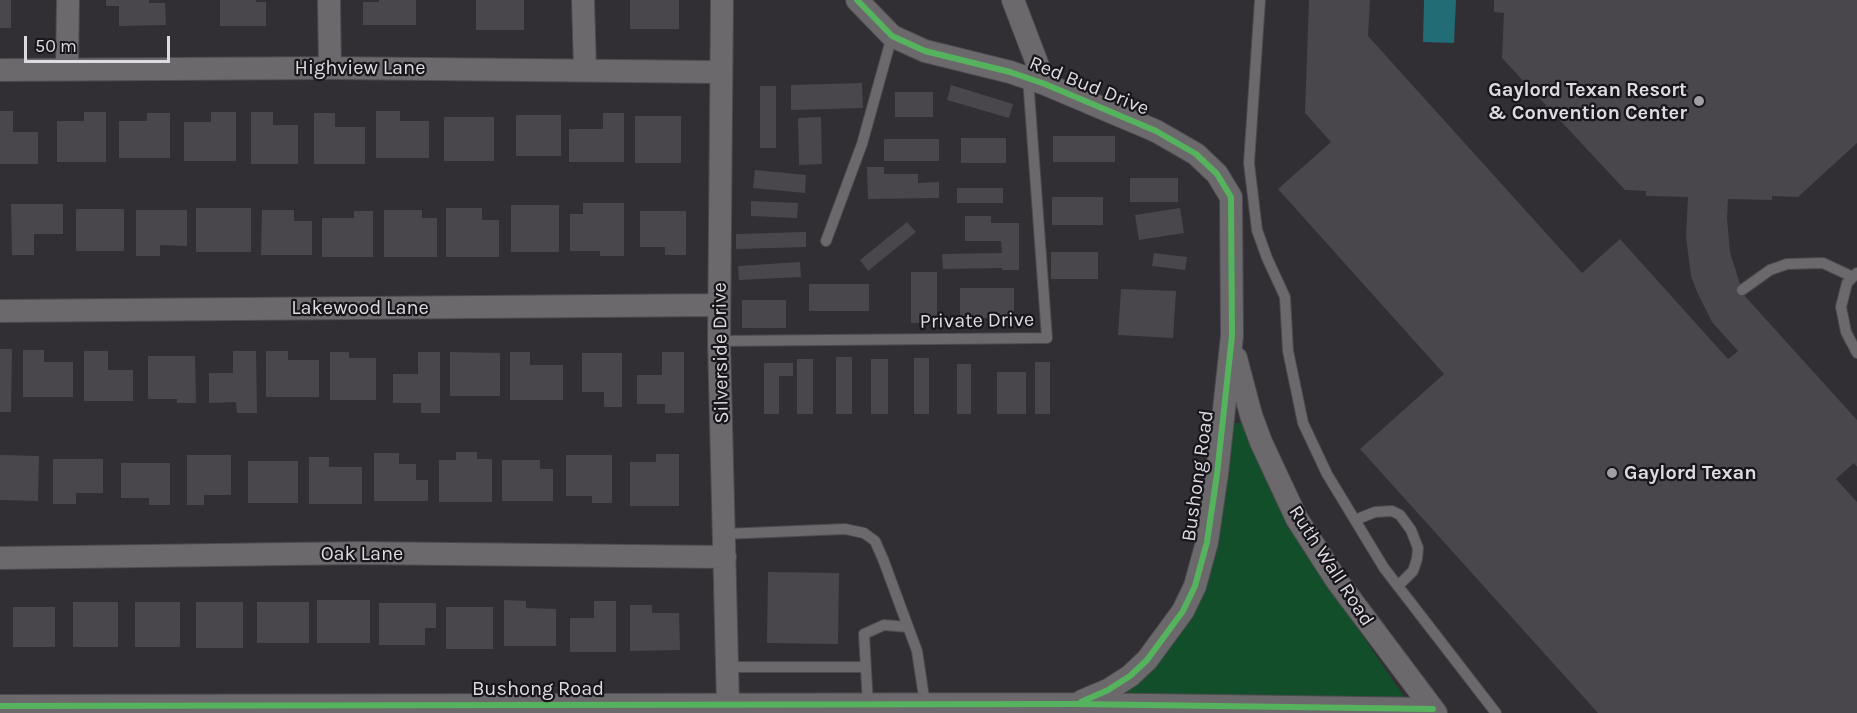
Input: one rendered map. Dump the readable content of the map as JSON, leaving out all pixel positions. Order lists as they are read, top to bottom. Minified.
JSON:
{"streets":{"street":["Highview Lane","Red Bud Drive","Lakewood Lane","Silverside Drive","Bushong Road","Oak Lane","Ruth Wall Road"],"lane":["Private Drive"]},"crossings":[["Highview Lane","Silverside Drive"],["Red Bud Drive","Private Drive"],["Red Bud Drive","Bushong Road"],["Lakewood Lane","Silverside Drive"],["Private Drive","Silverside Drive"],["Silverside Drive","Bushong Road"],["Silverside Drive","Oak Lane"],["Bushong Road","Ruth Wall Road"]],"places":["Gaylord Texan Resort & Convention Center","Gaylord Texan"],"scale_bar":"50 m"}
